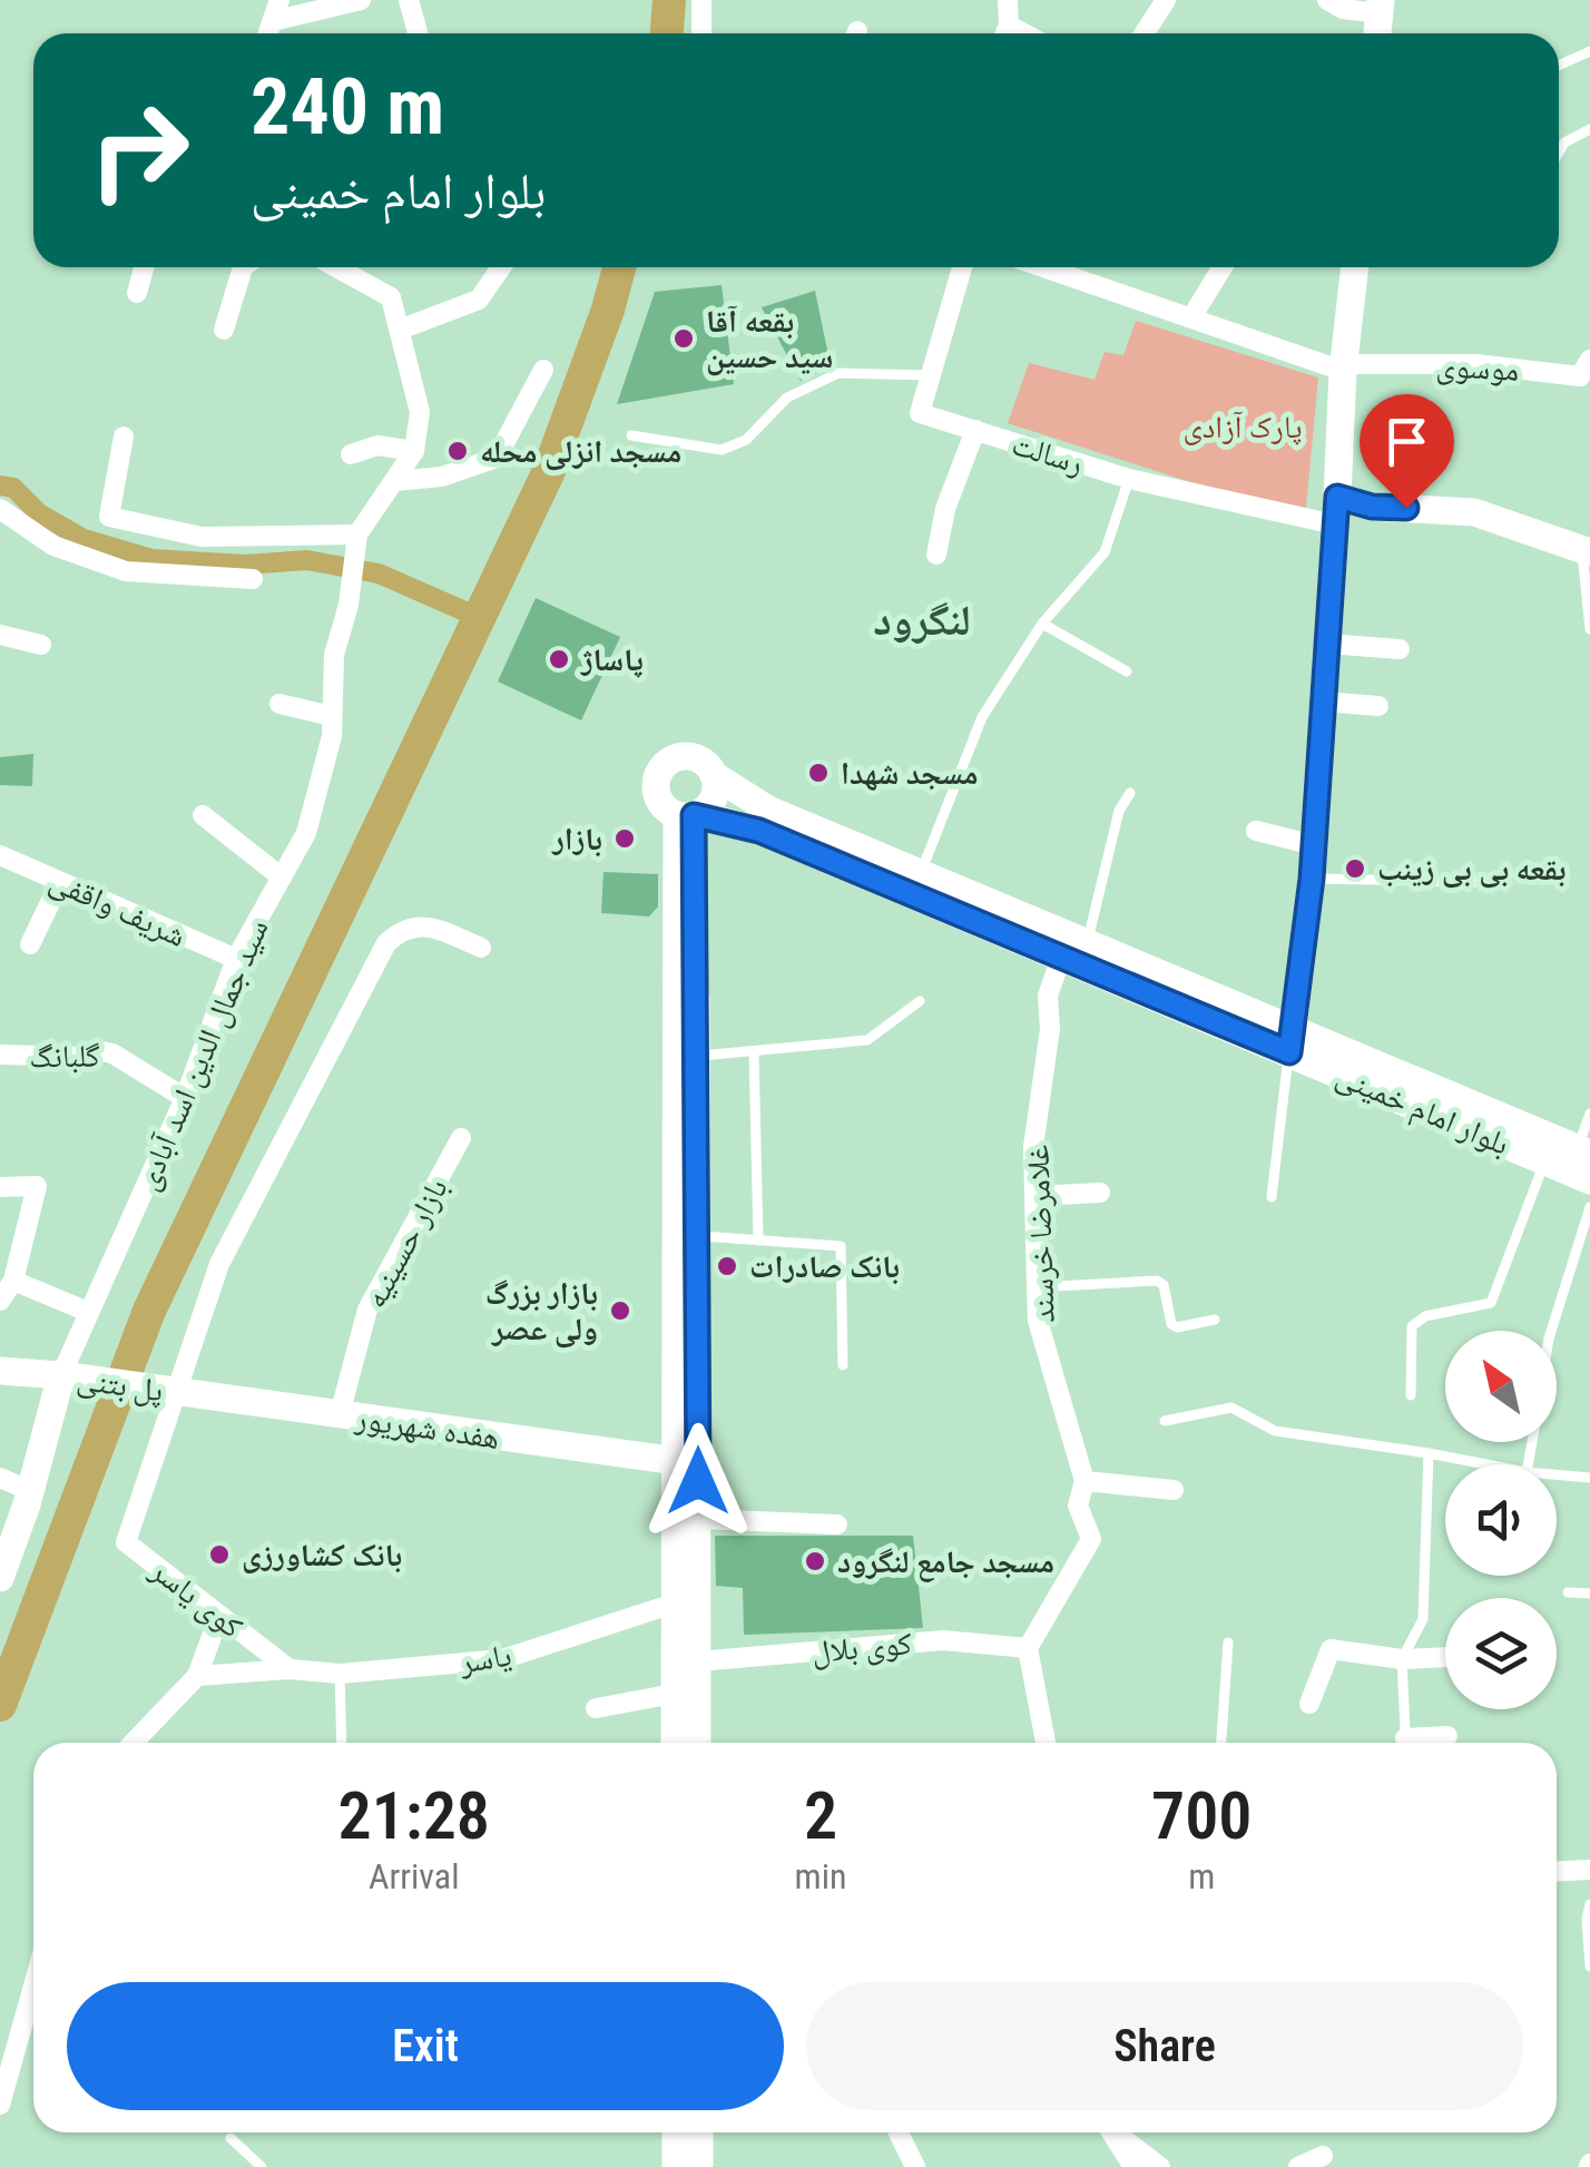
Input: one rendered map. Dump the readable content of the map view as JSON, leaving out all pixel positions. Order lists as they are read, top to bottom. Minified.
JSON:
{"streets":{"main road":["بلوار امام خمینی","پل بتنی","هفده شهریور"],"street":["موسوی","رسالت","شریف واقفی","سید جمال الدین اسد آبادی","گلبانگ","غلامرضا خرسند","بازار حسینیه","کوی یاسر","کوی بلال","یاسر"]},"crossings":[["شریف واقفی","سید جمال الدین اسد آبادی"],["سید جمال الدین اسد آبادی","گلبانگ"],["سید جمال الدین اسد آبادی","پل بتنی"],["بلوار امام خمینی","غلامرضا خرسند"],["غلامرضا خرسند","کوی بلال"],["بازار حسینیه","هفده شهریور"],["پل بتنی","هفده شهریور"],["پل بتنی","کوی یاسر"],["هفده شهریور","کوی یاسر"],["کوی یاسر","یاسر"]],"districts":["لنگرود"],"parks":["پارک آزادی"],"places":["بقعه آقا سید حسین","مسجد انزلی محله","پاساژ","مسجد شهدا","بازار","بقعه بی بی زینب","بانک صادرات","بازار بزرگ ولی عصر","بانک کشاورزی","مسجد جامع لنگرود"],"north":"top left","page":{"turn":["240 m","بلوار امام خمینی"],"eta":["21:28","Arrival","2","min","700","m"],"buttons":["Exit","Share"]}}
